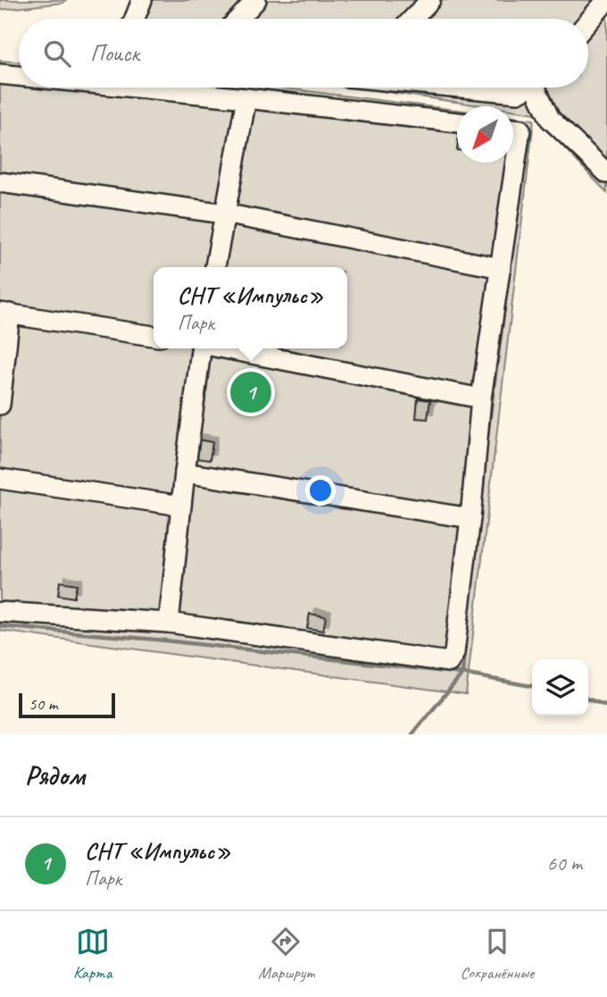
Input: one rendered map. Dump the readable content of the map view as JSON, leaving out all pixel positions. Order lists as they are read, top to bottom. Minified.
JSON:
{"scale_bar":"50 m","north":"bottom left","page":{"search":"Поиск","popup":["СНТ «Импульс»","Парк"],"pins":"1","scale":"50 m","heading":"Рядом","list":[{"mark":"1","name":"СНТ «Импульс»","note":"Парк","value":"60 m"}],"nav":["Карта","Маршрут","Сохранённые"]}}
